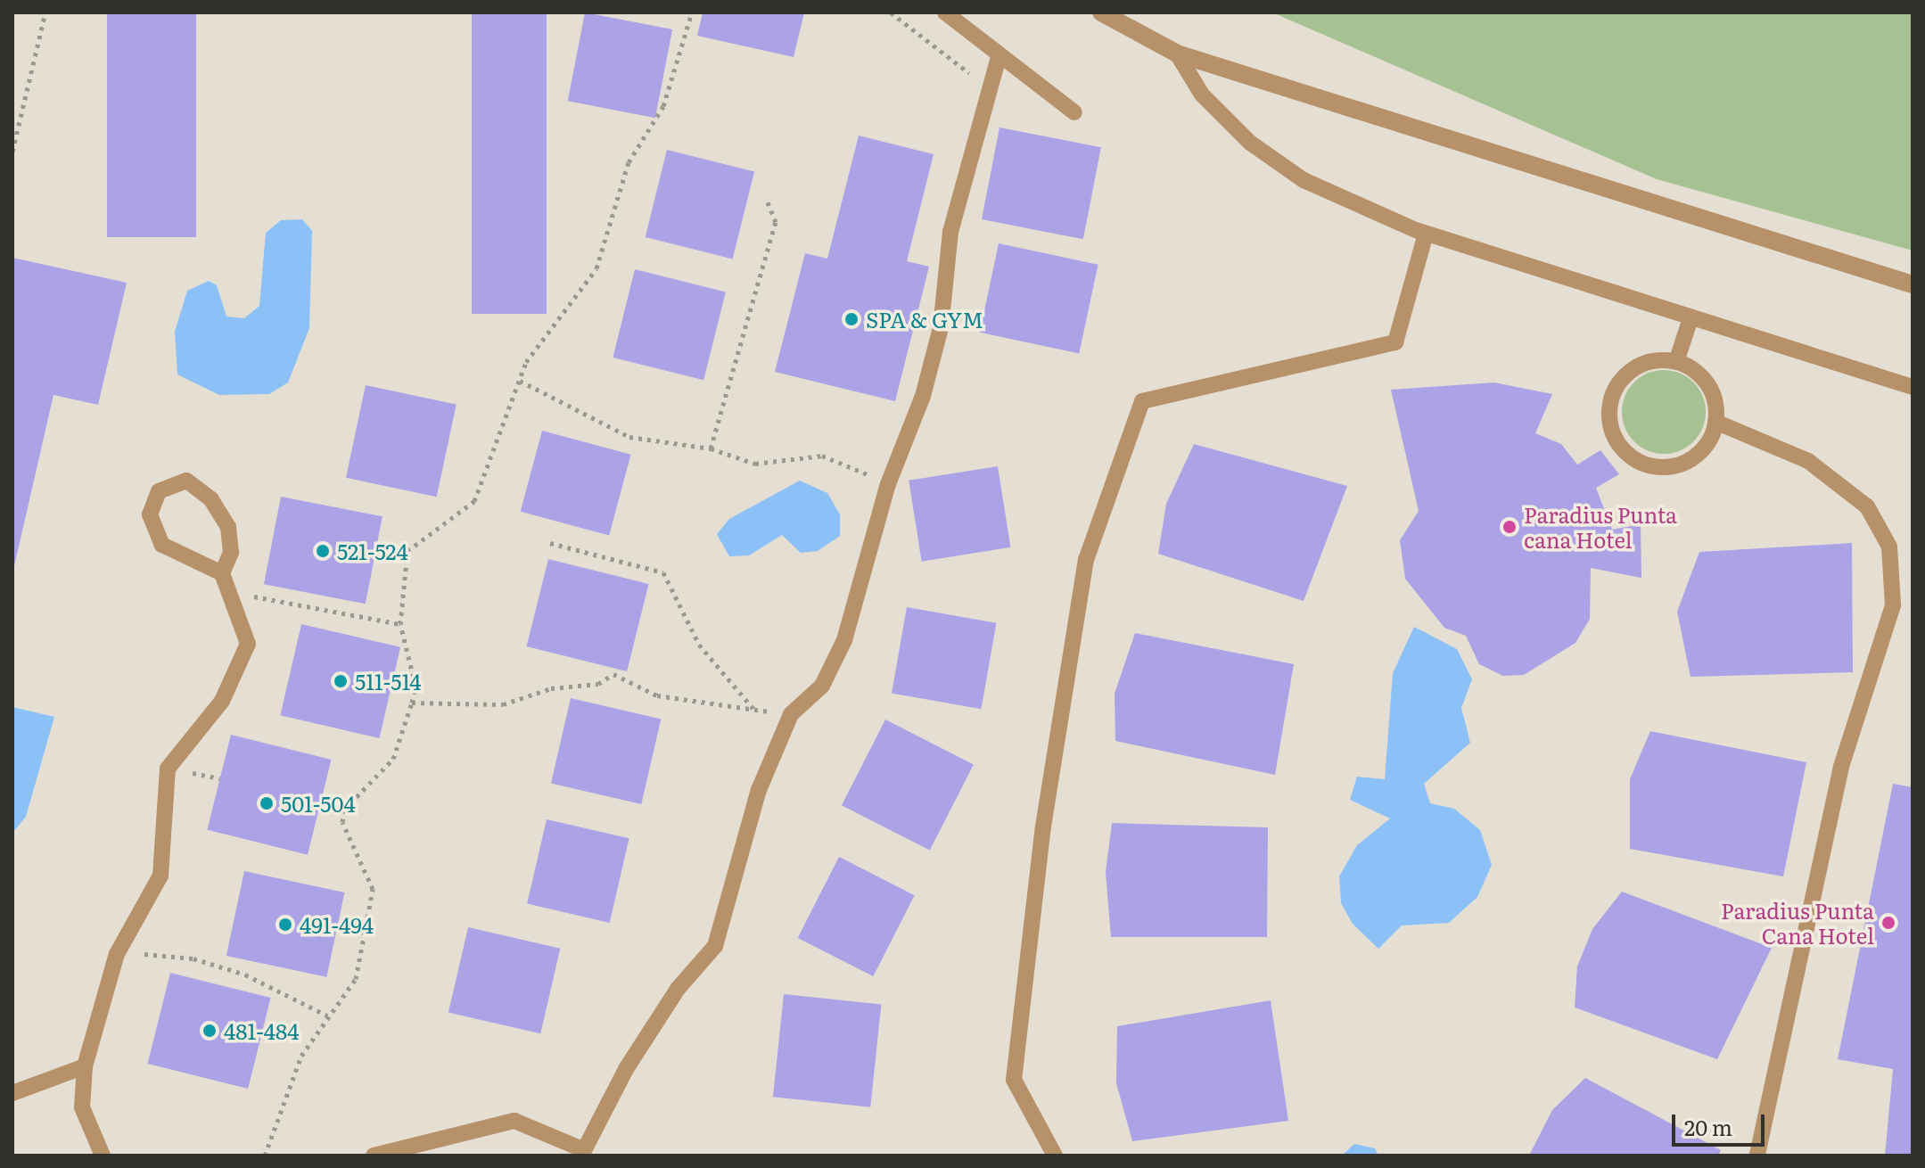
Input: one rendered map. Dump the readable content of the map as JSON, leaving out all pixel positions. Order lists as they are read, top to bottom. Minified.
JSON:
{"places":["SPA & GYM","Paradius Punta cana Hotel","521-524","511-514","501-504","Paradius Punta Cana Hotel","491-494","481-484"],"scale_bar":"20 m"}
